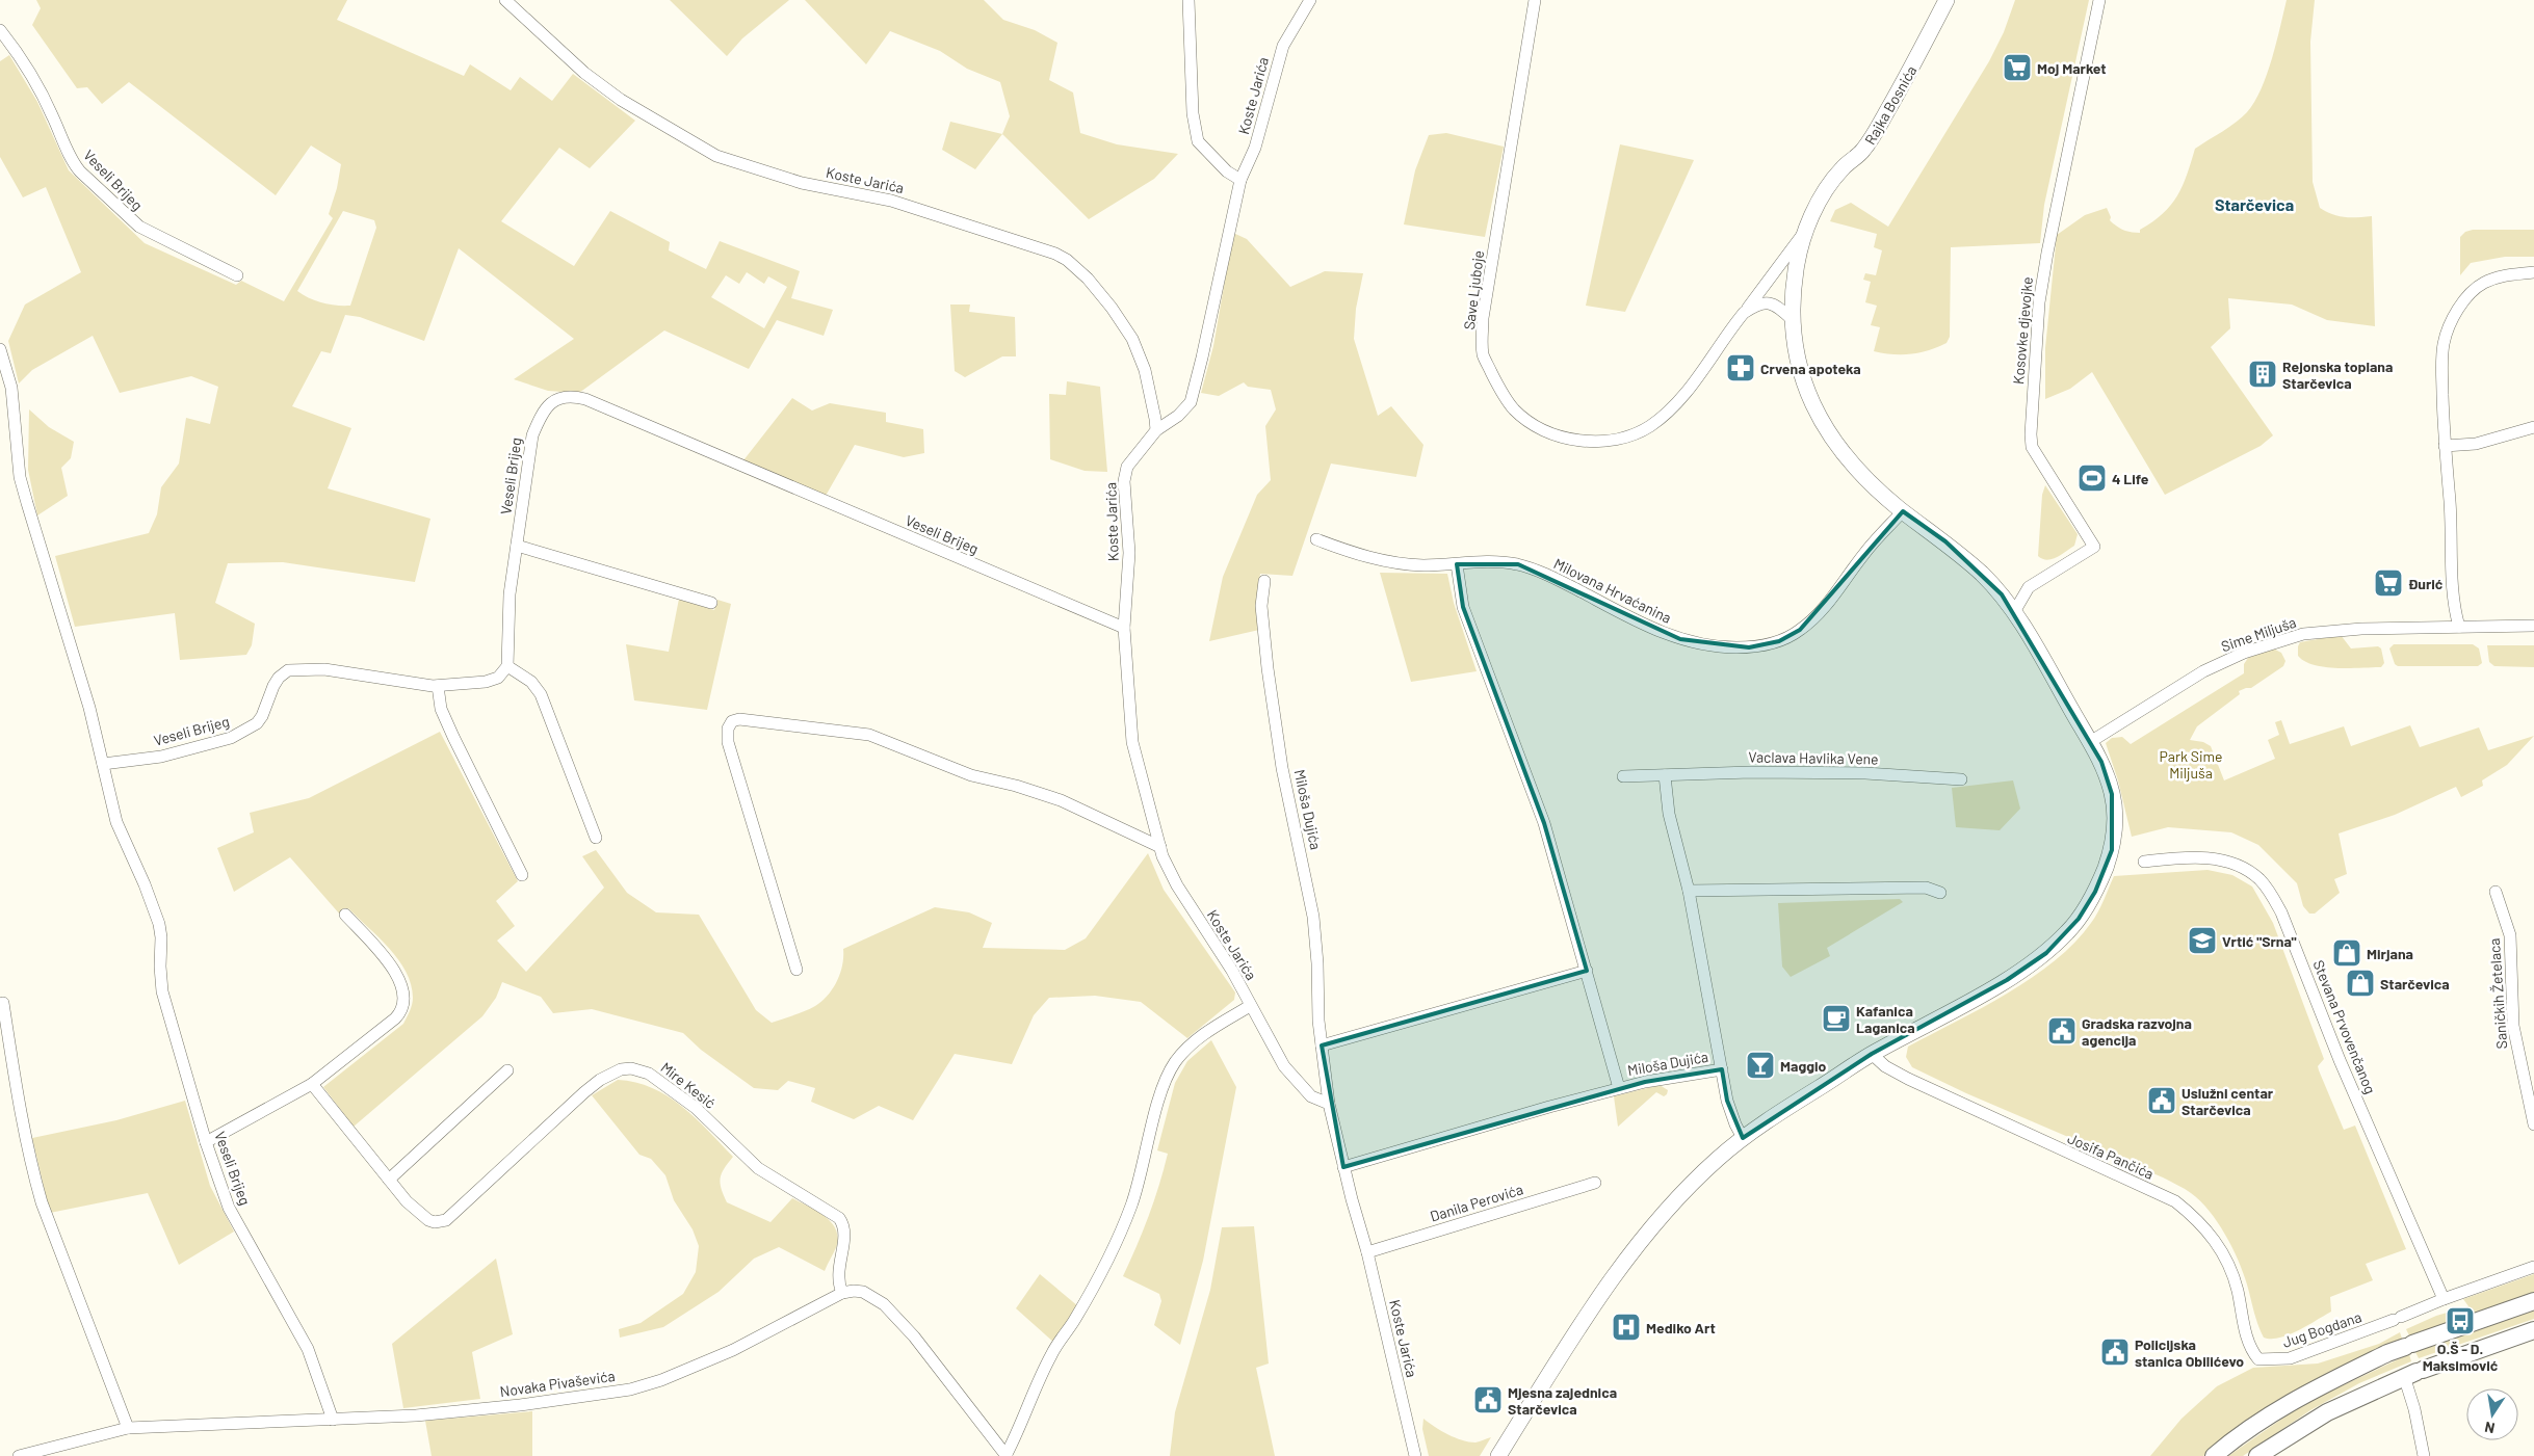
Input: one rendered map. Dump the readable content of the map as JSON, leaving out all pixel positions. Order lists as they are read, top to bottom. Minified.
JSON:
{"streets":{"street":["Koste Jarića","Rajka Bosnića","Veseli Brijeg","Save Ljuboje","Kosovke djevojke","Milovana Hrvaćanina","Sime Miljuša","Vaclava Havlika Vene","Miloša Dujića","Saničkih Žetelaca","Stevana Prvovenčanog","Mire Kesić","Josifa Pančića","Danila Perovića","Jug Bogdana","Novaka Pivaševića"]},"crossings":[["Koste Jarića","Veseli Brijeg"],["Koste Jarića","Miloša Dujića"],["Koste Jarića","Danila Perovića"],["Rajka Bosnića","Save Ljuboje"],["Rajka Bosnića","Kosovke djevojke"],["Rajka Bosnića","Milovana Hrvaćanina"],["Rajka Bosnića","Sime Miljuša"],["Rajka Bosnića","Josifa Pančića"],["Veseli Brijeg","Novaka Pivaševića"],["Milovana Hrvaćanina","Miloša Dujića"],["Stevana Prvovenčanog","Jug Bogdana"],["Mire Kesić","Novaka Pivaševića"],["Josifa Pančića","Jug Bogdana"]],"districts":["Starčevica"],"parks":["Park Sime Miljuša"],"places":{"supermarket":["Moj Market","Đurić"],"pharmacy":["Crvena apoteka"],"building":["Rejonska toplana Starčevica"],"sports":["4 Life"],"school or university":["Vrtić \"Srna\""],"shop":["Mirjana","Starčevica"],"cafe":["Kafanica Laganica"],"public building":["Gradska razvojna agencija","Uslužni centar Starčevica","Policijska stanica Obilićevo","Mjesna zajednica Starčevica"],"bar":["Maggio"],"bus stop":["O.Š - D. Maksimović"],"hospital":["Mediko Art"]},"north":"bottom"}
